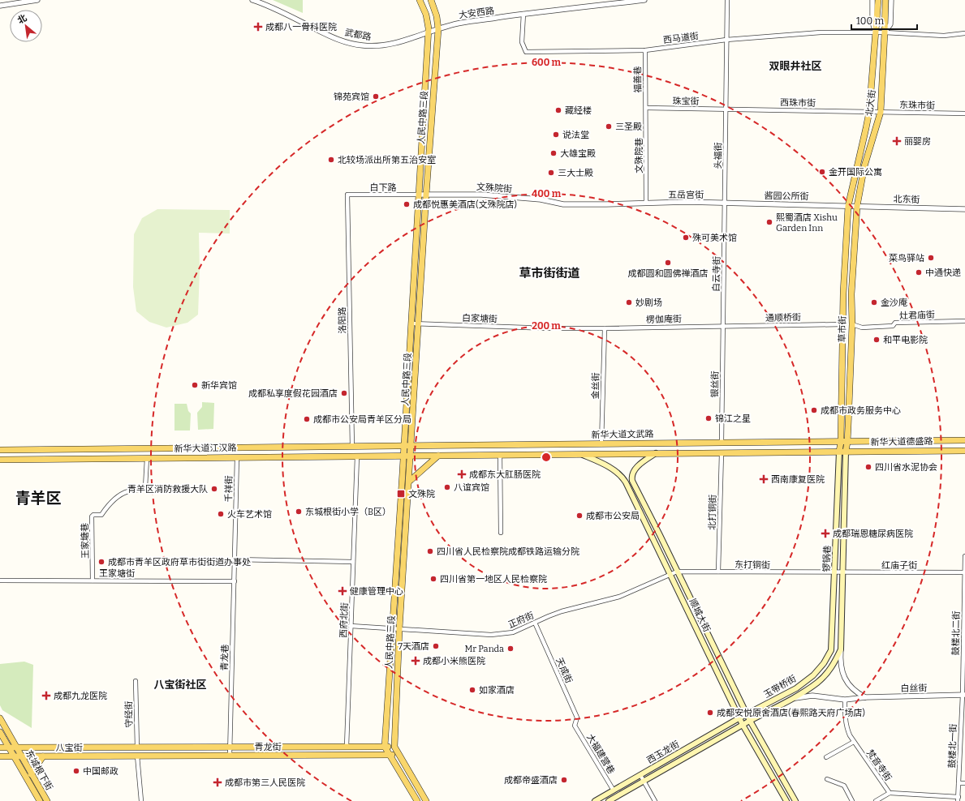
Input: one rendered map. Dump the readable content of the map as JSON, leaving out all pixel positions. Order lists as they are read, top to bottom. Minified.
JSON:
{"streets":{"main road":["北大街","人民中路三段","草市街","新华大道文武路","新华大道德盛路","新华大道江汉路","锣锅巷","顺城大街","玉带桥街","青龙街","八宝街","西玉龙街","东城根下街"],"street":["大安西路","武都路","西马道街","福善巷","珠宝街","西珠市街","东珠市街","文殊院巷","头福街","白下路","文殊院街","五岳宫街","酱园公所街","北东街","白云寺街","灶君庙街","通顺桥街","白家塘街","楞伽庵街","洛阳路","银丝街","金丝街","千祥街","北打铜街","王家塘巷","东打铜街","红庙子街","王家塘街","西府北街","正府街","鼓楼北二街","青龙巷","天成街","白丝街","守经街","鼓楼北一街","大福建营巷","梵音寺街"]},"crossings":[["大安西路","武都路"],["大安西路","西马道街"],["大安西路","人民中路三段"],["武都路","人民中路三段"],["西马道街","福善巷"],["西马道街","北大街"],["西马道街","头福街"],["福善巷","珠宝街"],["福善巷","文殊院巷"],["珠宝街","西珠市街"],["珠宝街","文殊院巷"],["珠宝街","头福街"],["西珠市街","北大街"],["西珠市街","东珠市街"],["西珠市街","头福街"],["北大街","东珠市街"],["北大街","酱园公所街"],["北大街","北东街"],["北大街","草市街"],["人民中路三段","白下路"],["人民中路三段","文殊院街"],["人民中路三段","白家塘街"],["人民中路三段","新华大道文武路"],["人民中路三段","新华大道江汉路"],["人民中路三段","正府街"],["人民中路三段","青龙街"],["文殊院巷","文殊院街"],["文殊院巷","五岳宫街"],["头福街","五岳宫街"],["头福街","酱园公所街"],["头福街","白云寺街"],["白下路","文殊院街"],["白下路","洛阳路"],["文殊院街","五岳宫街"],["五岳宫街","酱园公所街"],["五岳宫街","白云寺街"],["酱园公所街","北东街"],["酱园公所街","白云寺街"],["酱园公所街","草市街"],["北东街","草市街"],["白云寺街","通顺桥街"],["白云寺街","楞伽庵街"],["白云寺街","银丝街"],["灶君庙街","草市街"],["通顺桥街","楞伽庵街"],["通顺桥街","草市街"],["通顺桥街","银丝街"],["白家塘街","楞伽庵街"],["白家塘街","金丝街"],["楞伽庵街","银丝街"],["楞伽庵街","金丝街"],["洛阳路","新华大道江汉路"],["草市街","新华大道文武路"],["草市街","新华大道德盛路"],["草市街","锣锅巷"],["银丝街","新华大道文武路"],["金丝街","新华大道文武路"],["新华大道文武路","新华大道德盛路"],["新华大道文武路","新华大道江汉路"],["新华大道德盛路","锣锅巷"],["新华大道江汉路","千祥街"],["新华大道江汉路","王家塘巷"],["新华大道江汉路","西府北街"],["千祥街","青龙巷"],["北打铜街","东打铜街"],["王家塘巷","王家塘街"],["锣锅巷","东打铜街"],["锣锅巷","红庙子街"],["锣锅巷","玉带桥街"],["锣锅巷","西玉龙街"],["东打铜街","红庙子街"],["东打铜街","顺城大街"],["东打铜街","正府街"],["红庙子街","鼓楼北二街"],["王家塘街","青龙巷"],["顺城大街","正府街"],["顺城大街","玉带桥街"],["顺城大街","西玉龙街"],["西府北街","正府街"],["西府北街","青龙街"],["正府街","天成街"],["鼓楼北二街","白丝街"],["鼓楼北二街","鼓楼北一街"],["青龙巷","青龙街"],["天成街","大福建营巷"],["玉带桥街","西玉龙街"],["白丝街","鼓楼北一街"],["白丝街","西玉龙街"],["白丝街","梵音寺街"],["守经街","青龙街"],["守经街","八宝街"],["鼓楼北一街","梵音寺街"],["青龙街","八宝街"],["八宝街","东城根下街"],["西玉龙街","大福建营巷"]],"districts":["双眼井社区","草市街街道","青羊区","八宝街社区"],"places":{"health":["成都八一骨科医院","丽婴房","成都东大肛肠医院","西南康复医院","成都瑞恩糖尿病医院","健康管理中心","成都小米熊医院","成都九龙医院","成都市第三人民医院"],"other":["锦苑宾馆","藏经楼","三圣殿","说法堂","大雄宝殿","北较场派出所第五治安室","金开国际公寓","三大士殿","成都悦惠美酒店(文殊院店)","熙蜀酒店 Xishu Garden Inn","殊可美术馆","菜鸟驿站","成都圆和圆佛禅酒店","中通快递","妙剧场","金沙庵","和平电影院","新华宾馆","成都私享度假花园酒店","成都市政务服务中心","锦江之星","成都市公安局青羊区分局","四川省水泥协会","八谊宾馆","青羊区消防救援大队","东城根街小学（B区）","火车艺术馆","成都市公安局","四川省人民检察院成都铁路运输分院","成都市青羊区政府草市街街道办事处","四川省第一地区人民检察院","7天酒店","Mr Panda","如家酒店","成都安悦原舍酒店(春熙路天府广场店)","中国邮政","成都帝盛酒店"],"transit":["文殊院"]},"scale_bar":"100 m","north":"top left","rings":["600 m","400 m","200 m"]}
